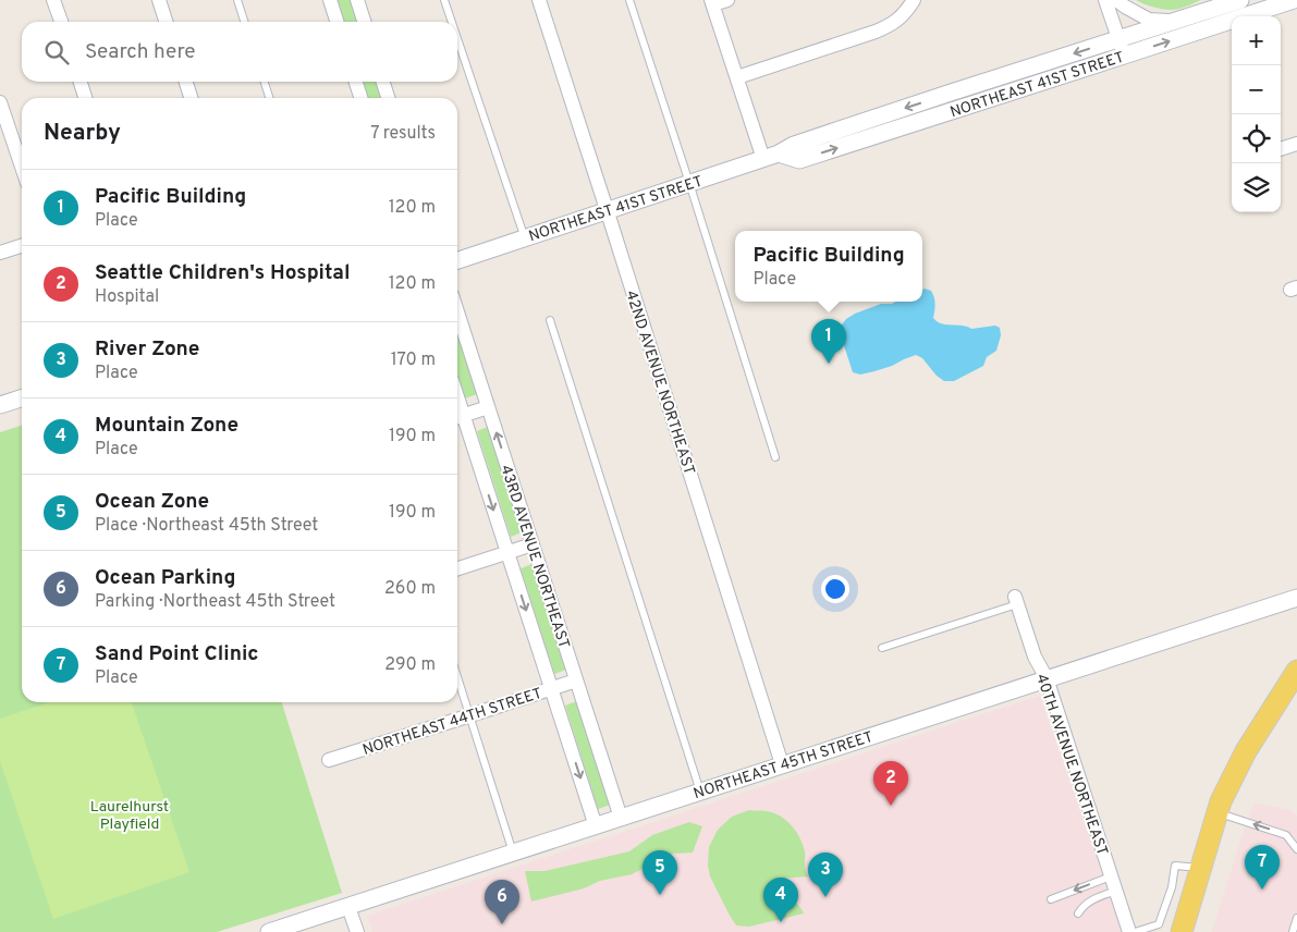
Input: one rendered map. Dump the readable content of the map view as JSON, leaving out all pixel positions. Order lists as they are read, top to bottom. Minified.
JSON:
{"streets":{"street":["NORTHEAST 41ST STREET","42ND AVENUE NORTHEAST","43RD AVENUE NORTHEAST","NORTHEAST 44TH STREET","NORTHEAST 45TH STREET","40TH AVENUE NORTHEAST"]},"crossings":[["NORTHEAST 41ST STREET","42ND AVENUE NORTHEAST"],["42ND AVENUE NORTHEAST","NORTHEAST 45TH STREET"],["43RD AVENUE NORTHEAST","NORTHEAST 44TH STREET"],["43RD AVENUE NORTHEAST","NORTHEAST 45TH STREET"],["NORTHEAST 45TH STREET","40TH AVENUE NORTHEAST"]],"parks":["Laurelhurst Playfield"],"page":{"map_buttons":["+","−"],"search":"Search here","heading":["Nearby","7 results"],"list":[{"mark":"1","name":"Pacific Building","note":"Place","value":"120 m"},{"mark":"2","name":"Seattle Children's Hospital","note":"Hospital","value":"120 m"},{"mark":"3","name":"River Zone","note":"Place","value":"170 m"},{"mark":"4","name":"Mountain Zone","note":"Place","value":"190 m"},{"mark":"5","name":"Ocean Zone","note":"Place · Northeast 45th Street","value":"190 m"},{"mark":"6","name":"Ocean Parking","note":"Parking · Northeast 45th Street","value":"260 m"},{"mark":"7","name":"Sand Point Clinic","note":"Place","value":"290 m"}],"popup":["Pacific Building","Place"],"pins":["1","2","7","5","3","4","6"]}}
